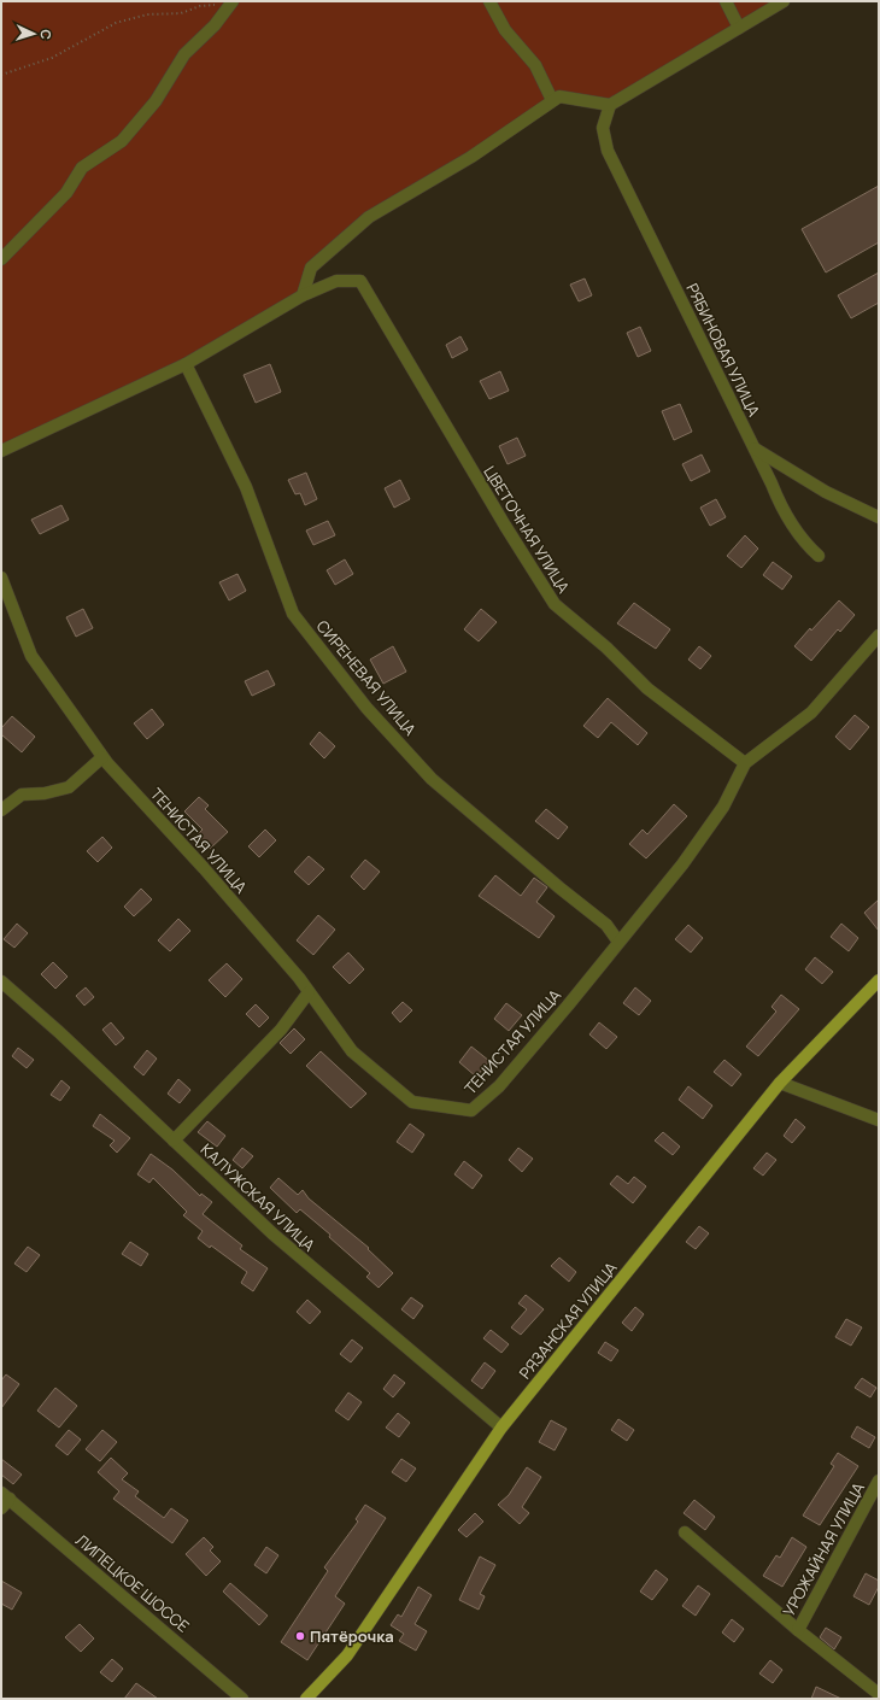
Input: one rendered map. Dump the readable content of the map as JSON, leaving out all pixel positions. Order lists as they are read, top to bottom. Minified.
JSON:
{"streets":{"main road":["РЯЗАНСКАЯ УЛИЦА"],"street":["РЯБИНОВАЯ УЛИЦА","ЦВЕТОЧНАЯ УЛИЦА","СИРЕНЕВАЯ УЛИЦА","ТЕНИСТАЯ УЛИЦА","КАЛУЖСКАЯ УЛИЦА","УРОЖАЙНАЯ УЛИЦА","ЛИПЕЦКОЕ ШОССЕ"]},"crossings":[["ЦВЕТОЧНАЯ УЛИЦА","ТЕНИСТАЯ УЛИЦА"],["СИРЕНЕВАЯ УЛИЦА","ТЕНИСТАЯ УЛИЦА"],["КАЛУЖСКАЯ УЛИЦА","РЯЗАНСКАЯ УЛИЦА"]],"places":["Пятёрочка"],"north":"right"}
